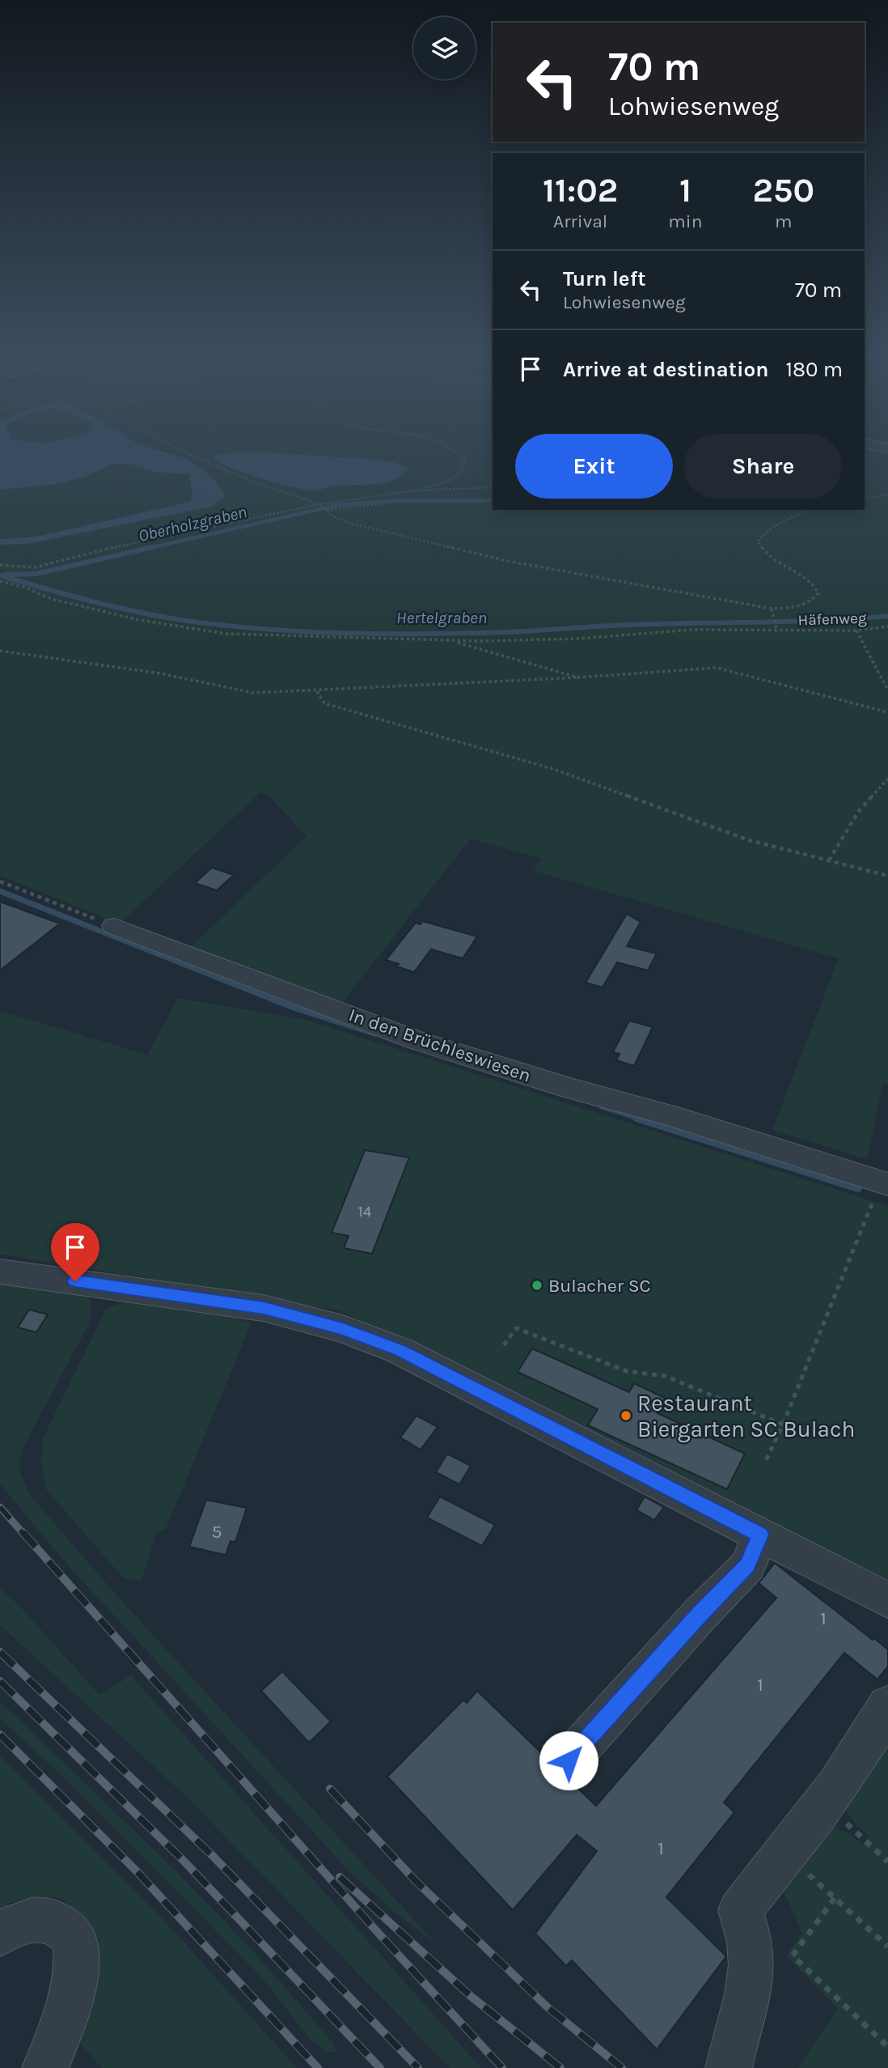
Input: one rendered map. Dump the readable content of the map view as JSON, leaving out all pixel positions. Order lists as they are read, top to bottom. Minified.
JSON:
{"streets":{"street":["In den Brüchleswiesen"],"path":["Häfenweg"]},"water":["Oberholzgraben","Hertelgraben"],"places":["Bulacher SC","Restaurant Biergarten SC Bulach"],"house_numbers":["14","5","1","1","1"],"page":{"turn":["70 m","Lohwiesenweg"],"eta":["11:02","Arrival","1","min","250","m"],"list":[{"name":"Turn left","note":"Lohwiesenweg","value":"70 m"},{"name":"Arrive at destination","value":"180 m"}],"buttons":["Exit","Share"]}}
